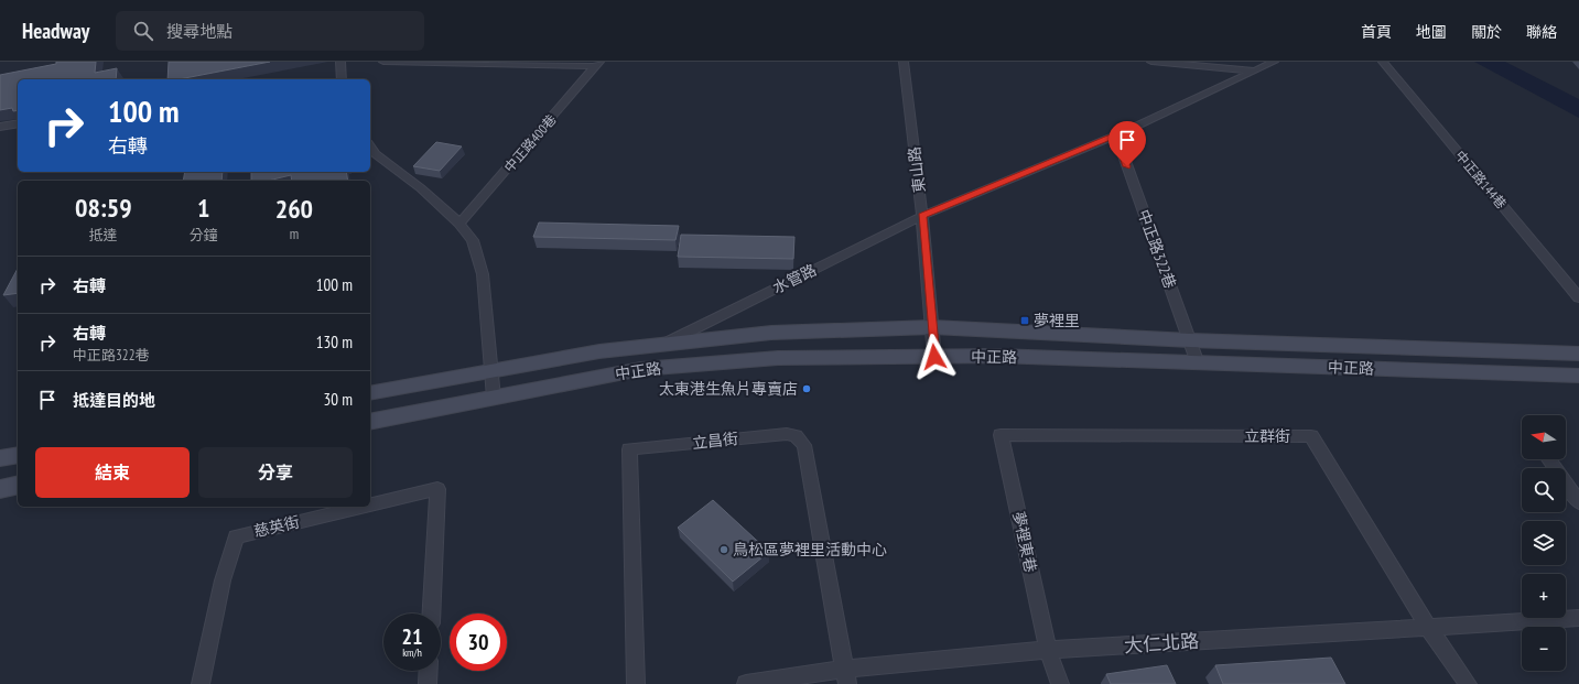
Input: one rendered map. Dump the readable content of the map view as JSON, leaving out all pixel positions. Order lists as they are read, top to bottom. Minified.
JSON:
{"streets":{"main road":["中正路"],"street":["中正路400巷","東山路","中正路144巷","中正路322巷","水管路","立群街","立昌街","慈英街","夢裡東巷","大仁北路"]},"crossings":[["東山路","水管路"],["東山路","中正路"],["中正路322巷","水管路"],["中正路322巷","中正路"],["水管路","中正路"],["立群街","夢裡東巷"],["立群街","大仁北路"],["立昌街","大仁北路"],["夢裡東巷","大仁北路"]],"places":{"transit":["夢裡里"],"other":["太東港生魚片專賣店","鳥松區夢裡里活動中心"]},"north":"left","page":{"header":"Headway","search":"搜尋地點","nav":["首頁","地圖","關於","聯絡"],"turn":["100 m","右轉"],"eta":["08:59","抵達","1","分鐘","260","m"],"list":[{"name":"右轉","value":"100 m"},{"name":"右轉","note":"中正路322巷","value":"130 m"},{"name":"抵達目的地","value":"30 m"}],"map_buttons":["+","−"],"buttons":["結束","分享"],"speed":"21 km/h","limit":"30"}}
